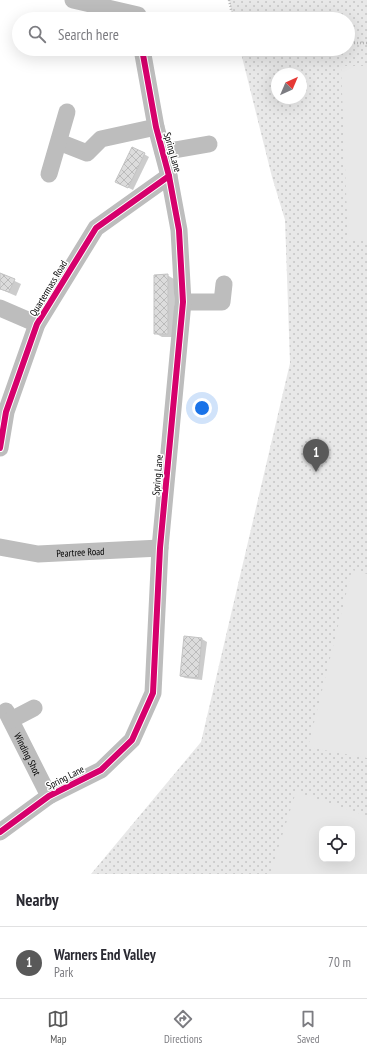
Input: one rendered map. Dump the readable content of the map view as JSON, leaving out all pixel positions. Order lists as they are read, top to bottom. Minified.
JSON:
{"streets":{"street":["Spring Lane","Quartermass Road","Peartree Road","Winding Shot"]},"crossings":[["Spring Lane","Quartermass Road"],["Spring Lane","Peartree Road"],["Spring Lane","Winding Shot"]],"north":"top right","page":{"search":"Search here","pins":"1","heading":"Nearby","list":[{"mark":"1","name":"Warners End Valley","note":"Park","value":"70 m"}],"nav":["Map","Directions","Saved"]}}
